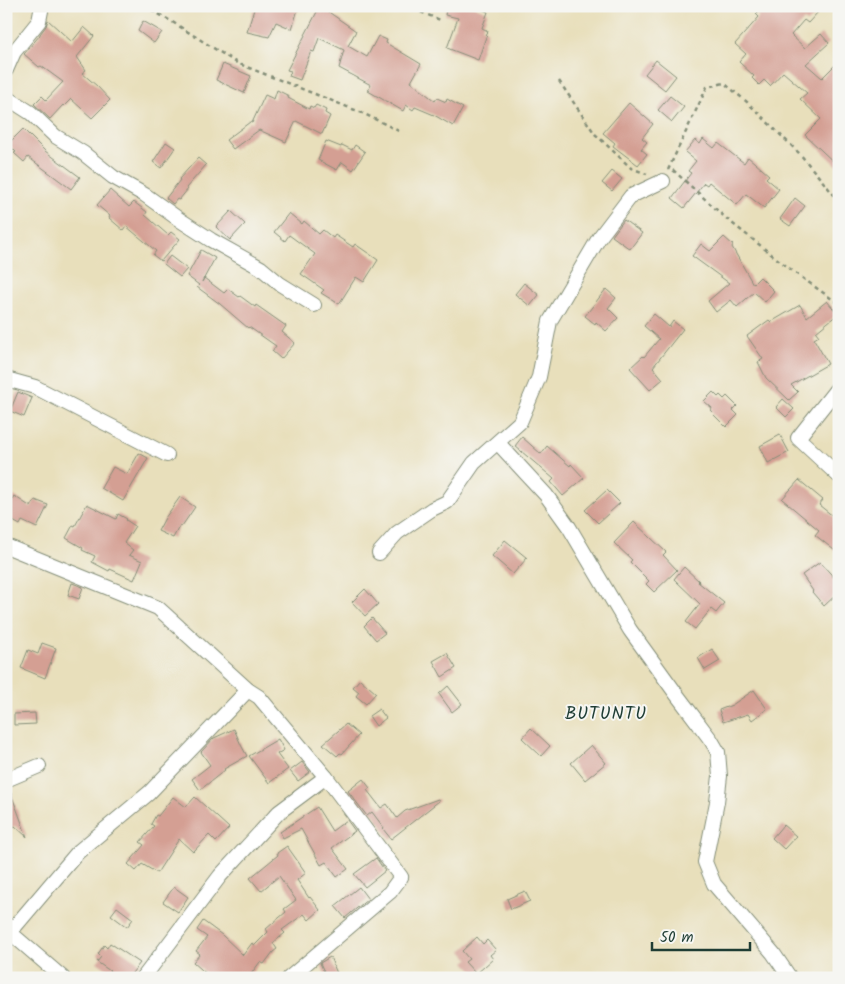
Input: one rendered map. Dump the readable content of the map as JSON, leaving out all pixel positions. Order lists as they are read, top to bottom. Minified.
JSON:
{"districts":["BUTUNTU"],"scale_bar":"50 m"}
